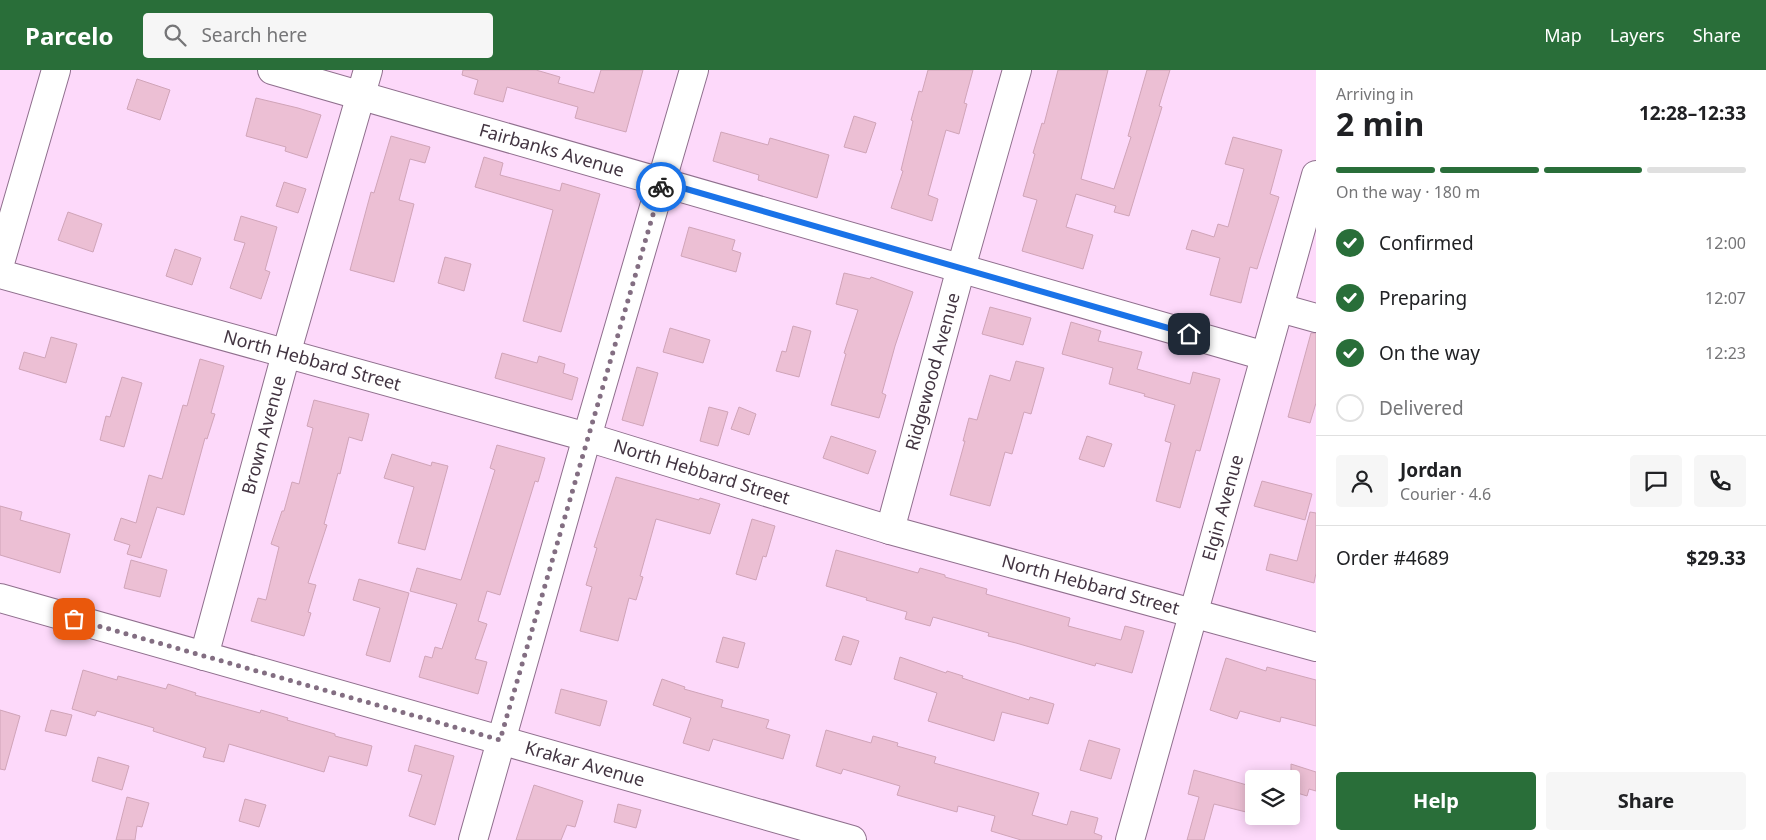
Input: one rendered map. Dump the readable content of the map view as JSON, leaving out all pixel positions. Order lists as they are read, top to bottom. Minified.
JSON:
{"streets":{"street":["Fairbanks Avenue","North Hebbard Street","Ridgewood Avenue","Brown Avenue","Elgin Avenue","Krakar Avenue"]},"crossings":[["Fairbanks Avenue","Ridgewood Avenue"],["Fairbanks Avenue","Brown Avenue"],["Fairbanks Avenue","Elgin Avenue"],["North Hebbard Street","Ridgewood Avenue"],["North Hebbard Street","Brown Avenue"],["North Hebbard Street","Elgin Avenue"],["Brown Avenue","Krakar Avenue"]],"page":{"header":"Parcelo","search":"Search here","nav":["Map","Layers","Share"],"heading":["2 min","Arriving in","12:28–12:33"],"panel":["Jordan","Courier · 4.6","Order #4689","$29.33"],"bar":"On the way · 180 m","list":[["Confirmed","12:00"],["Preparing","12:07"],["On the way","12:23"],"Delivered"],"buttons":["Help","Share"]}}
